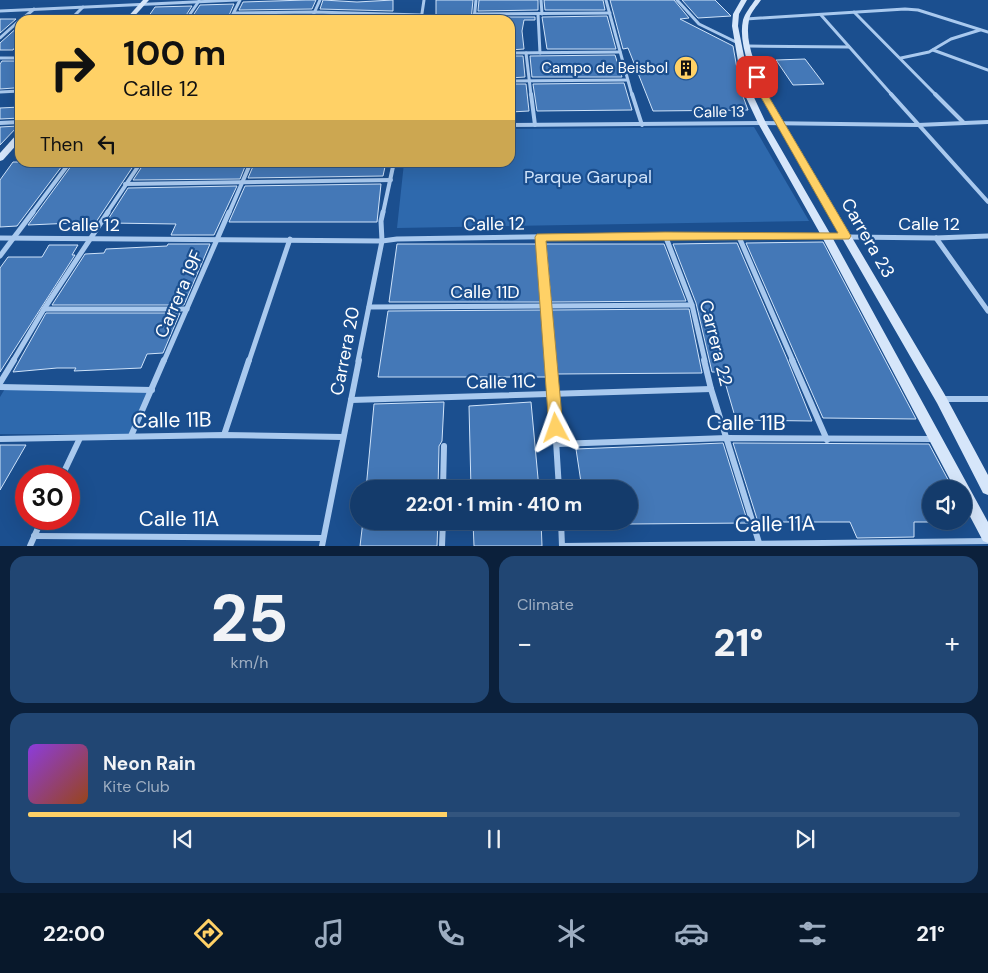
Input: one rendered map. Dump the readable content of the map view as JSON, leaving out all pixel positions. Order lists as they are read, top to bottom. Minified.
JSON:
{"streets":{"main road":["Carrera 23"],"street":["Calle 13","Calle 12","Calle 11D","Carrera 19F","Carrera 22","Carrera 20","Calle 11C","Calle 11B","Calle 11A"]},"crossings":[["Calle 13","Carrera 23"],["Calle 12","Carrera 23"],["Calle 12","Carrera 19F"],["Calle 12","Carrera 22"],["Calle 12","Carrera 20"],["Carrera 23","Calle 11B"],["Calle 11D","Carrera 22"],["Calle 11D","Carrera 20"],["Carrera 19F","Calle 11B"],["Carrera 22","Calle 11C"],["Carrera 22","Calle 11B"],["Carrera 22","Calle 11A"],["Carrera 20","Calle 11C"],["Carrera 20","Calle 11B"],["Carrera 20","Calle 11A"]],"parks":["Parque Garupal"],"places":{"building":["Campo de Beisbol"]},"page":{"turn":["100 m","Calle 12"],"then":"Then","limit":"30","trip":"22:01 · 1 min · 410 m","tile":[["25","km/h"],"Climate"],"heat":["−","21°","+"],"song":["Neon Rain","Kite Club"],"tabs":["22:00","21°"]}}
